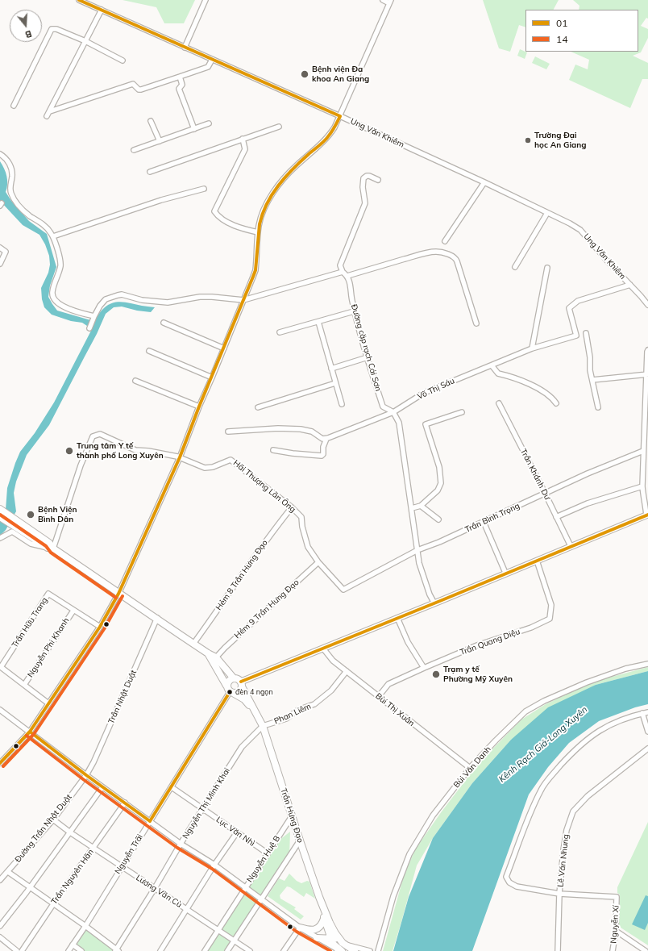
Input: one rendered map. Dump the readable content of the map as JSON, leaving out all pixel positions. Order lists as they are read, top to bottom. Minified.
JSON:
{"streets":{"highway":["Trần Hưng Đạo"],"street":["Ung Văn Khiêm","Đường cặp rạch Cái Sơn","Võ Thị Sáu","Trần Khánh Dư","Hãi Thượng Lãn Ông","Trần Bình Trọng","Hẻm 8 Trần Hưng Đạo","Hẻm 9 Trần Hưng Đạo","Trần Hữu Trang","Trần Quang Diệu","Nguyễn Phi Khanh","Trần Nhật Duật","Bùi Thị Xuân","Phan Liêm","Bùi Văn Danh","Nguyễn Thị Minh Khai","Đường Trần Nhật Duật","Lục Văn Nhì","Nguyễn Trãi","Nguyễn Huệ B","Lê Văn Nhung","Trần Nguyên Hãn","Lương Vãn Cù","Nguyễn Xí"]},"crossings":[["Ung Văn Khiêm","Võ Thị Sáu"],["Đường cặp rạch Cái Sơn","Võ Thị Sáu"],["Trần Khánh Dư","Trần Bình Trọng"],["Hãi Thượng Lãn Ông","Trần Bình Trọng"],["Hãi Thượng Lãn Ông","Hẻm 8 Trần Hưng Đạo"],["Hãi Thượng Lãn Ông","Hẻm 9 Trần Hưng Đạo"],["Trần Hữu Trang","Nguyễn Phi Khanh"],["Trần Quang Diệu","Bùi Thị Xuân"],["Trần Nhật Duật","Đường Trần Nhật Duật"],["Bùi Thị Xuân","Phan Liêm"],["Bùi Thị Xuân","Bùi Văn Danh"],["Phan Liêm","Nguyễn Thị Minh Khai"],["Phan Liêm","Trần Hưng Đạo"],["Nguyễn Thị Minh Khai","Trần Hưng Đạo"],["Nguyễn Thị Minh Khai","Lục Văn Nhì"],["Nguyễn Thị Minh Khai","Lương Vãn Cù"],["Trần Hưng Đạo","Nguyễn Trãi"],["Trần Hưng Đạo","Nguyễn Huệ B"],["Đường Trần Nhật Duật","Lương Vãn Cù"],["Lục Văn Nhì","Nguyễn Trãi"],["Lục Văn Nhì","Nguyễn Huệ B"],["Nguyễn Trãi","Lương Vãn Cù"],["Nguyễn Huệ B","Lương Vãn Cù"],["Lê Văn Nhung","Nguyễn Xí"],["Trần Nguyên Hãn","Lương Vãn Cù"]],"water":["Kênh Rạch Giá-Long Xuyên"],"places":["Bệnh viện Đa khoa An Giang","Trường Đại học An Giang","Trung tâm Y tế thành phố Long Xuyên","Bệnh Viện Bình Dân","Trạm y tế Phường Mỹ Xuyên","đèn 4 ngọn"],"lines":["transit line 01","transit line 14"],"legend":["01","14"],"north":"bottom"}
